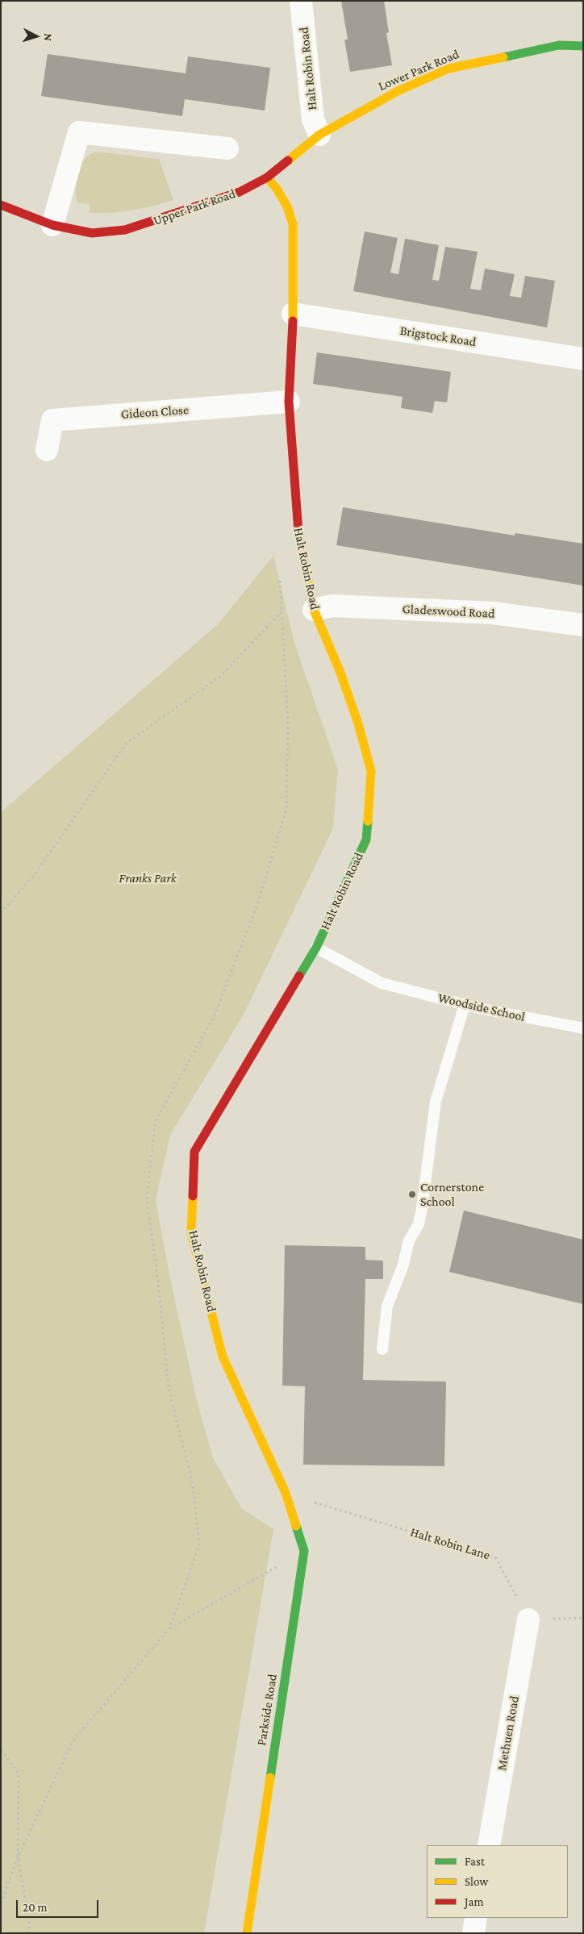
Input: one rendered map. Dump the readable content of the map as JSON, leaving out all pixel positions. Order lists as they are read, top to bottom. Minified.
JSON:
{"streets":{"street":["Halt Robin Road","Lower Park Road","Upper Park Road","Brigstock Road","Gideon Close","Gladeswood Road","Parkside Road","Methuen Road"],"lane":["Woodside School"],"path":["Halt Robin Lane"]},"crossings":[["Halt Robin Road","Lower Park Road"],["Halt Robin Road","Upper Park Road"],["Halt Robin Road","Brigstock Road"],["Halt Robin Road","Gideon Close"],["Halt Robin Road","Gladeswood Road"],["Halt Robin Road","Woodside School"],["Halt Robin Road","Halt Robin Lane"],["Halt Robin Road","Parkside Road"],["Lower Park Road","Upper Park Road"],["Halt Robin Lane","Parkside Road"],["Halt Robin Lane","Methuen Road"]],"parks":["Franks Park"],"places":["Cornerstone School"],"legend":["Fast","Slow","Jam"],"scale_bar":"20 m","north":"right"}
